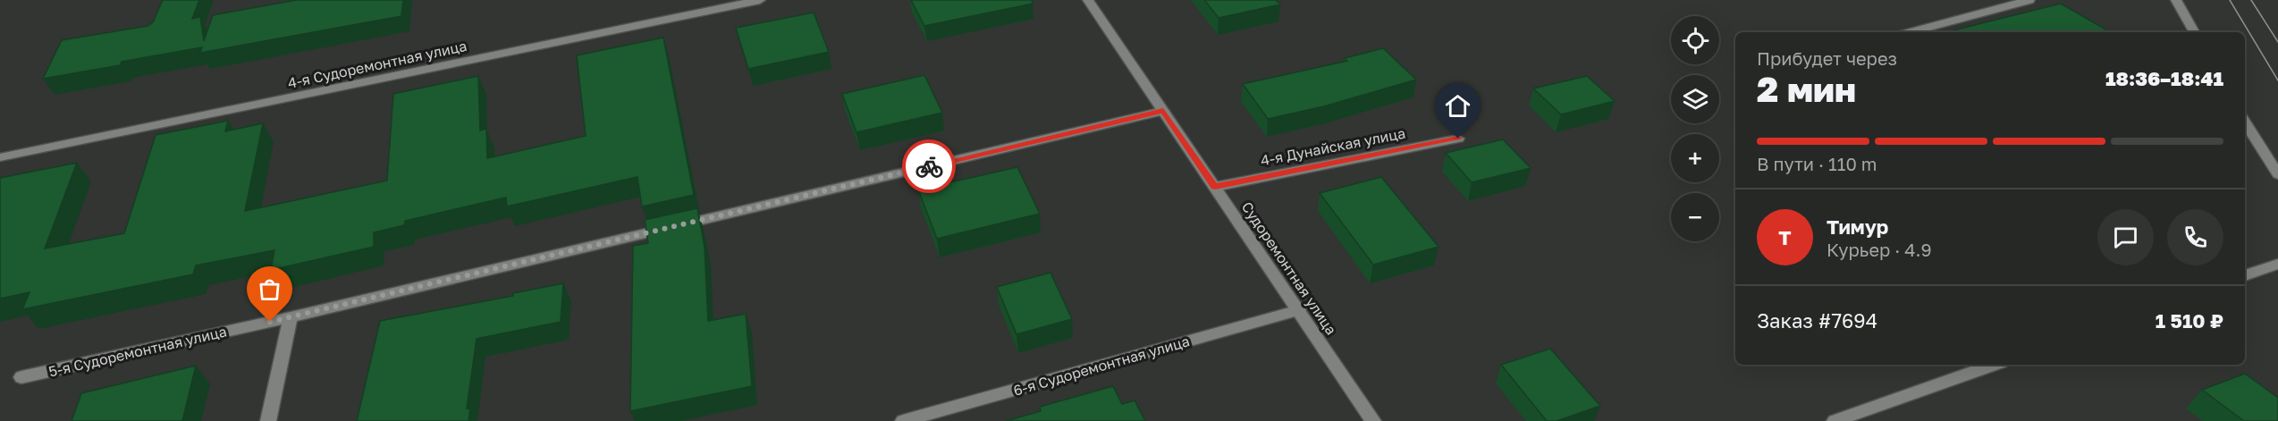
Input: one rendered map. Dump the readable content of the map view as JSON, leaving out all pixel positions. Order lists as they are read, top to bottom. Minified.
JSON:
{"streets":{"street":["4-я Судоремонтная улица","4-я Дунайская улица","Судоремонтная улица","5-я Судоремонтная улица","6-я Судоремонтная улица"]},"crossings":[["4-я Дунайская улица","Судоремонтная улица"],["Судоремонтная улица","5-я Судоремонтная улица"],["Судоремонтная улица","6-я Судоремонтная улица"]],"page":{"map_buttons":["+","−"],"heading":["2 мин","Прибудет через","18:36–18:41"],"panel":["Тимур","Курьер · 4.9","Заказ #7694","1 510 ₽"],"bar":"В пути · 110 m","round":"Т"}}
